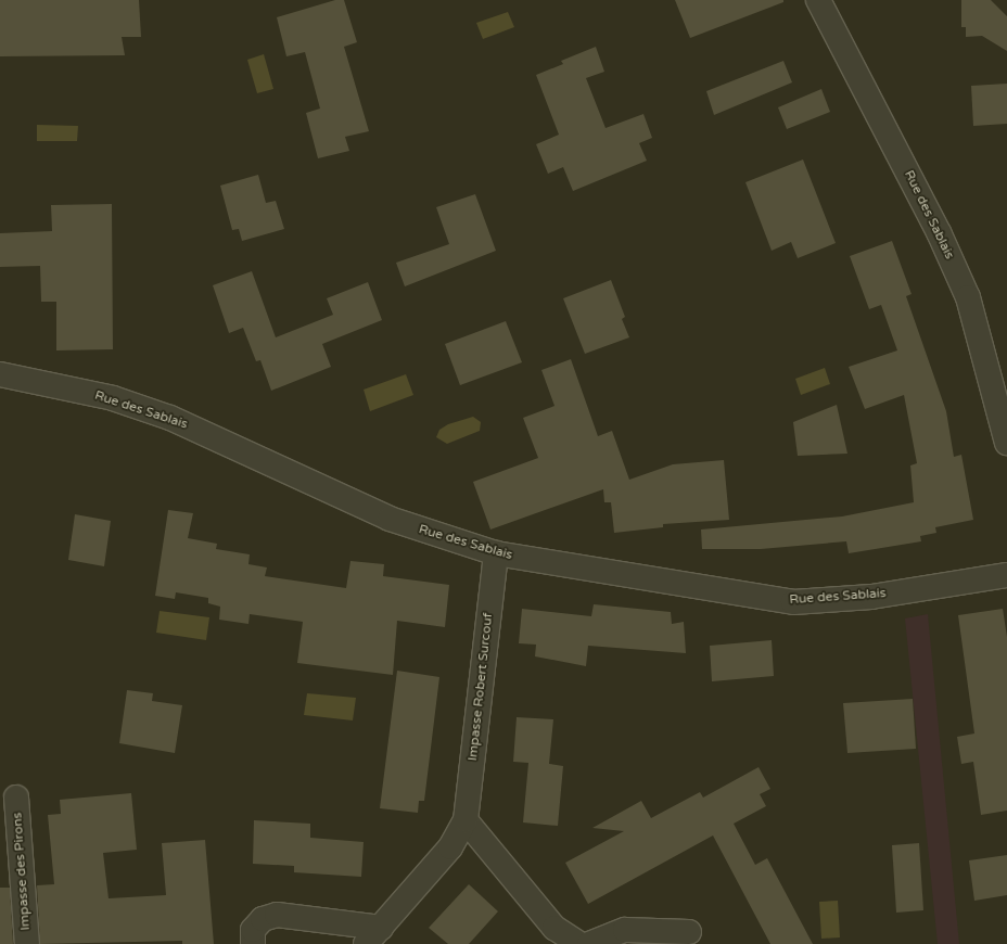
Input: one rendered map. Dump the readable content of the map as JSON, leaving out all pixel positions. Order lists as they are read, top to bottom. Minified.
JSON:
{"streets":{"street":["Rue des Sablais","Impasse Robert Surcouf","Impasse des Pirons"]},"crossings":[["Rue des Sablais","Impasse Robert Surcouf"]]}
